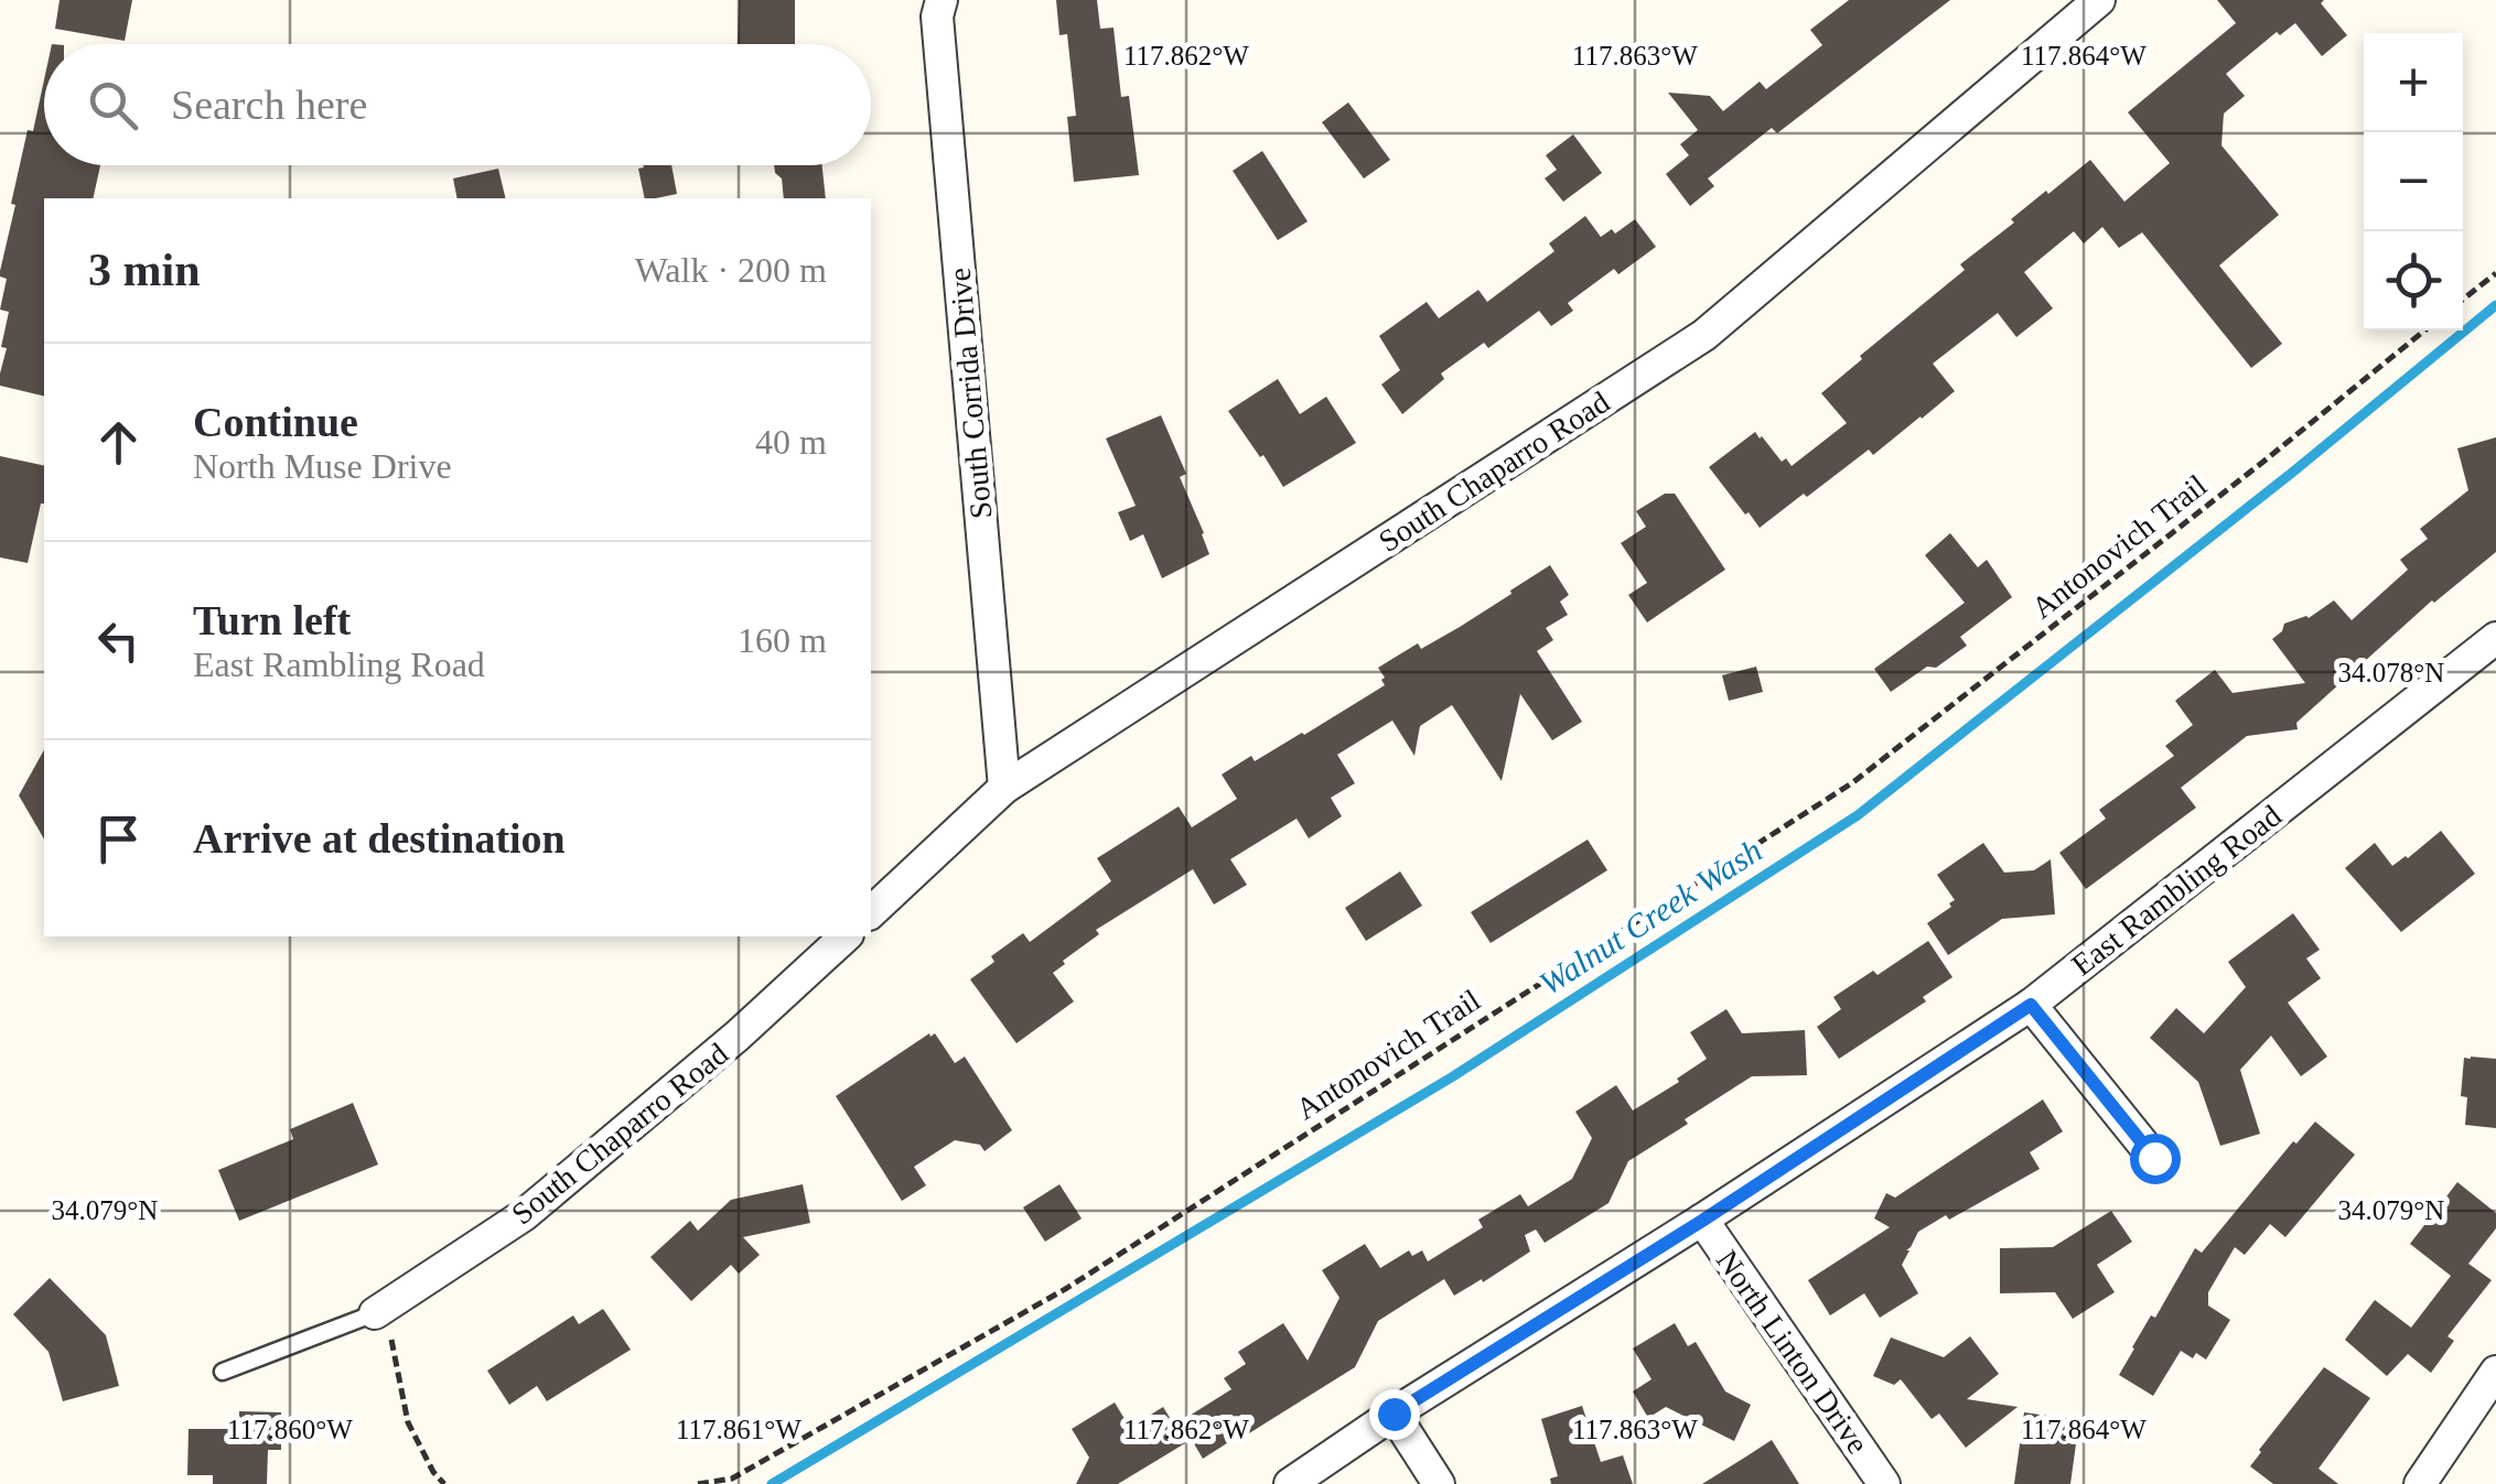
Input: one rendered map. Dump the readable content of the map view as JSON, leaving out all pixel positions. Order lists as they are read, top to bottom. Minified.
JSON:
{"streets":{"street":["South Corrida Drive","South Chaparro Road","East Rambling Road","North Linton Drive"],"path":["Antonovich Trail"]},"crossings":[["South Corrida Drive","South Chaparro Road"],["East Rambling Road","North Linton Drive"]],"water":["Walnut Creek Wash"],"page":{"map_buttons":["+","−"],"search":"Search here","heading":["3 min","Walk · 200 m"],"list":[["Continue","North Muse Drive","40 m"],["Turn left","East Rambling Road","160 m"],"Arrive at destination"]},"coordinates":["117.862°W","117.863°W","117.864°W","34.078°N","34.079°N","117.860°W","117.861°W"]}
